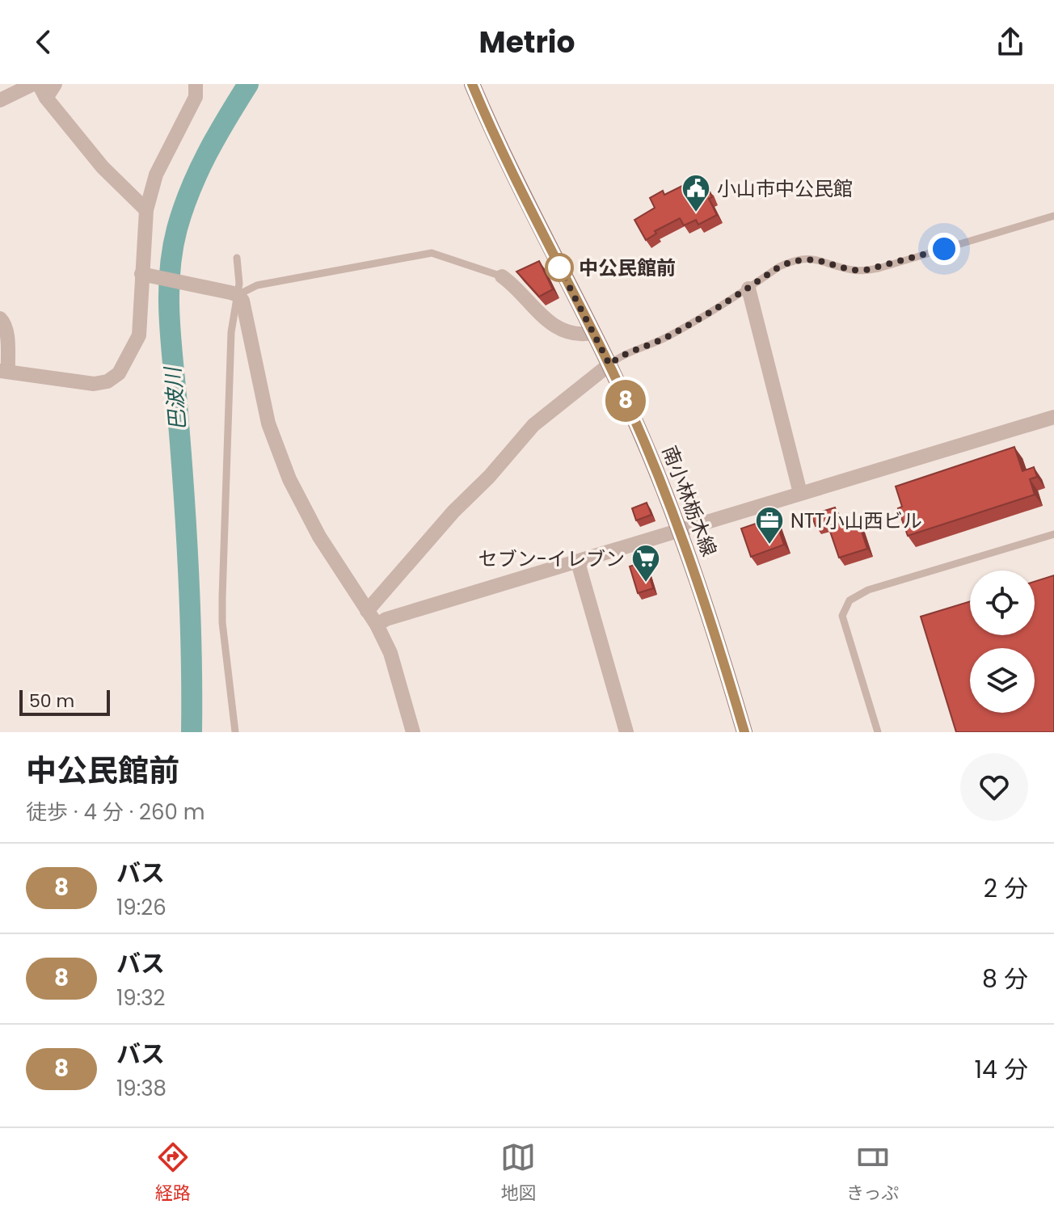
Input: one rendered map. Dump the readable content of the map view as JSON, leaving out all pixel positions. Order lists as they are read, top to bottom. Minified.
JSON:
{"streets":{"main road":["南小林栃木線"]},"water":["巴波川"],"places":{"public building":["小山市中公民館"],"other":["中公民館前"],"office":["NTT小山西ビル"],"supermarket":["セブン-イレブン"]},"lines":["bus line 8"],"scale_bar":"50 m","page":{"header":"Metrio","on_map":"8","scale":"50 m","heading":["中公民館前","徒歩 · 4 分 · 260 m"],"list":[{"mark":"8","name":"バス","note":"19:26","value":"2 分"},{"mark":"8","name":"バス","note":"19:32","value":"8 分"},{"mark":"8","name":"バス","note":"19:38","value":"14 分"}],"tabs":["経路","地図","きっぷ"]}}
